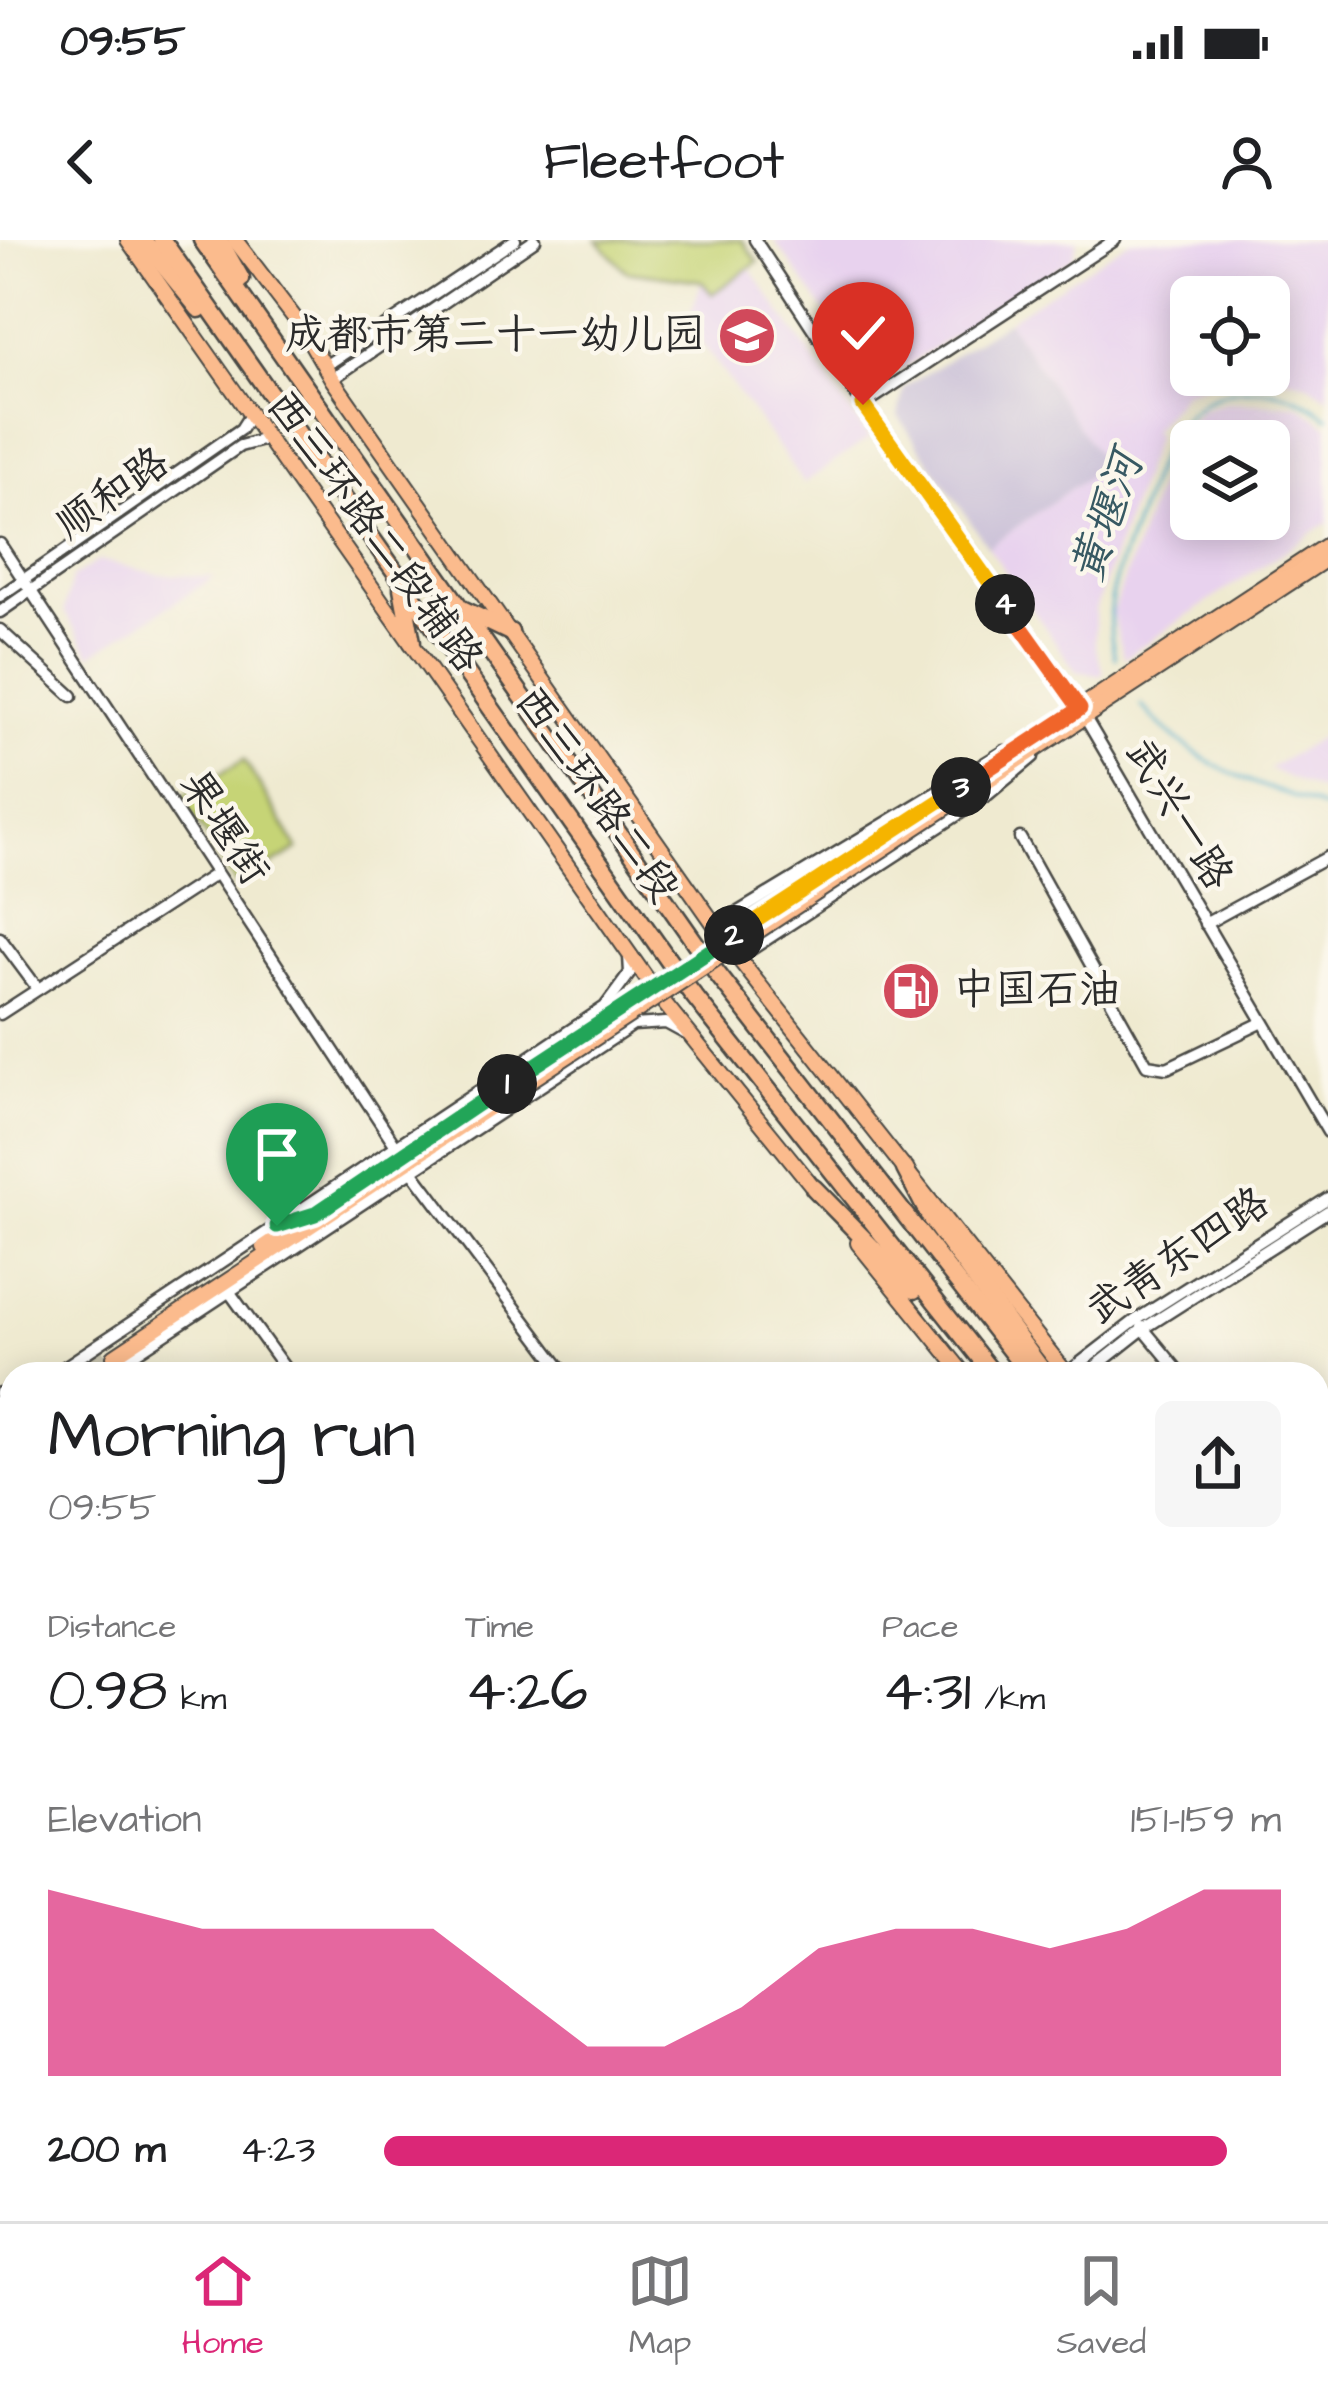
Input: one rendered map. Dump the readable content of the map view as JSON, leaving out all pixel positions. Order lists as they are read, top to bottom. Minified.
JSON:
{"streets":{"highway":["西三环路二段"],"main road":["西三环路二段辅路"],"street":["顺和路","武兴一路","果堰街","武青东四路"]},"crossings":[["顺和路","西三环路二段辅路"],["顺和路","果堰街"]],"water":["黄堰河"],"places":{"school or university":["成都市第二十一幼儿园"],"fuel station":["中国石油"]},"page":{"status":"09:55","header":"Fleetfoot","pins":["4","3","2","1"],"heading":["Morning run","09:55"],"stats":[["Distance","0.98 km"],["Time","4:26"],["Pace","4:31 /km"]],"chart":["Elevation","151–159 m"],"list":[{"name":"200 m","note":"4:23"}],"tabs":["Home","Map","Saved"]}}
